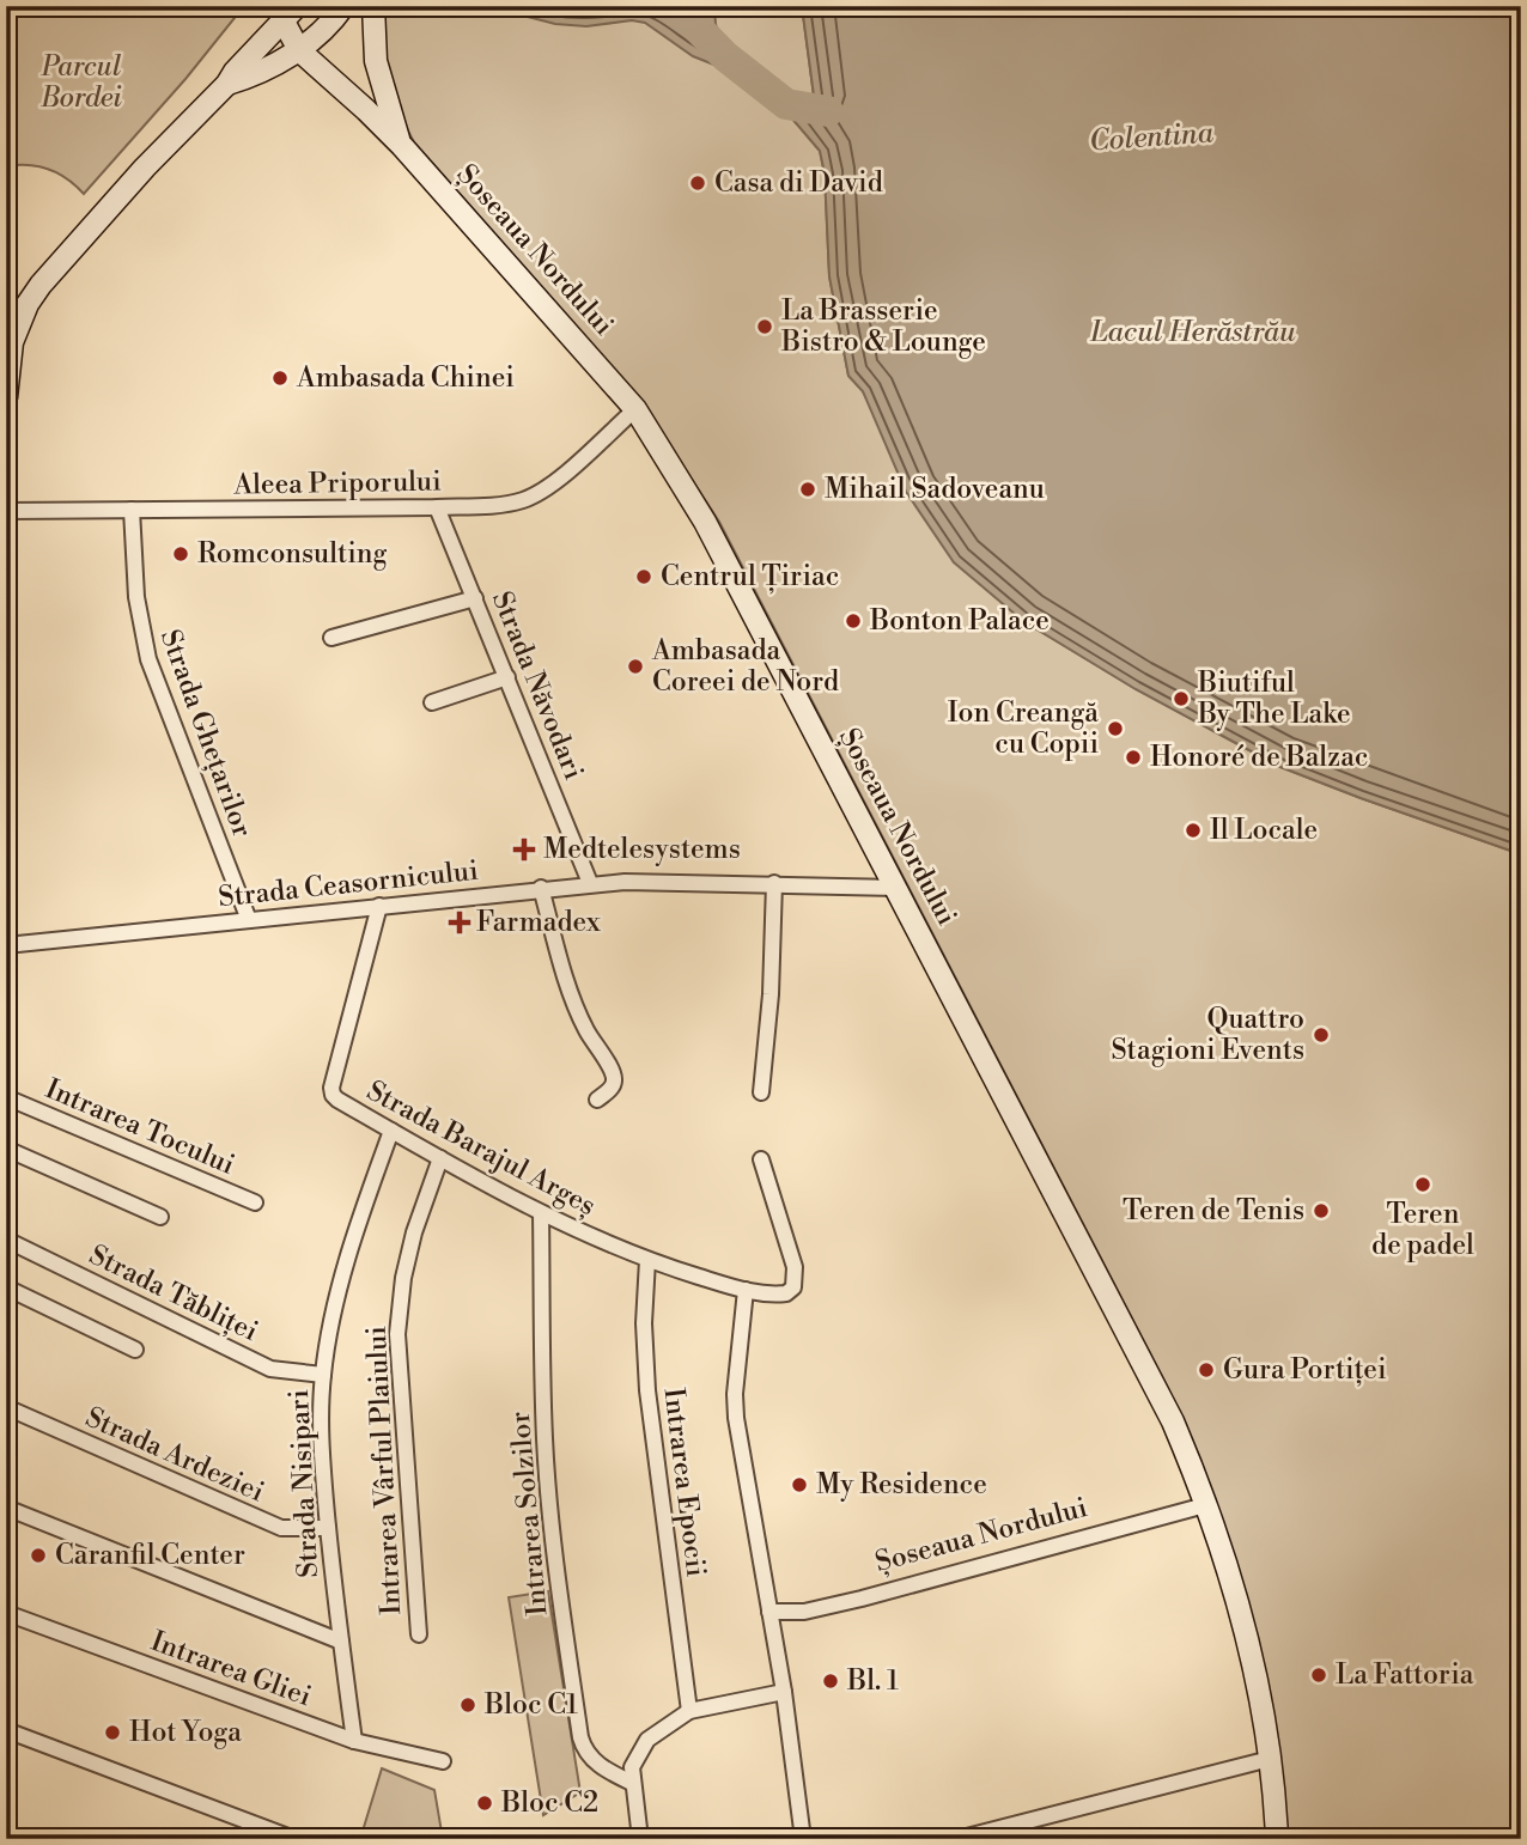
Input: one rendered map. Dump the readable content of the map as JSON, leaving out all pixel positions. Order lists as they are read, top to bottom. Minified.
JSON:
{"streets":{"main road":["Șoseaua Nordului"],"street":["Aleea Priporului","Strada Năvodari","Strada Ghețarilor","Strada Ceasornicului","Intrarea Tocului","Strada Barajul Argeș","Strada Tăbliței","Strada Ardeziei","Intrarea Vârful Plaiului","Intrarea Epocii","Strada Nisipari","Intrarea Solzilor","Intrarea Gliei"]},"crossings":[["Șoseaua Nordului","Aleea Priporului"],["Șoseaua Nordului","Strada Ceasornicului"],["Aleea Priporului","Strada Năvodari"],["Aleea Priporului","Strada Ghețarilor"],["Strada Năvodari","Strada Ceasornicului"],["Strada Ghețarilor","Strada Ceasornicului"],["Strada Ceasornicului","Strada Barajul Argeș"],["Strada Barajul Argeș","Intrarea Vârful Plaiului"],["Strada Barajul Argeș","Intrarea Epocii"],["Strada Barajul Argeș","Strada Nisipari"],["Strada Barajul Argeș","Intrarea Solzilor"],["Strada Tăbliței","Strada Nisipari"],["Strada Ardeziei","Strada Nisipari"],["Strada Nisipari","Intrarea Gliei"]],"water":["Colentina","Lacul Herăstrău"],"parks":["Parcul Bordei"],"places":{"other":["Casa di David","La Brasserie Bistro & Lounge","Ambasada Chinei","Mihail Sadoveanu","Romconsulting","Centrul Țiriac","Bonton Palace","Ambasada Coreei de Nord","Biutiful By The Lake","Ion Creangă cu Copii","Honoré de Balzac","Il Locale","Quattro Stagioni Events","Teren de padel","Teren de Tenis","Gura Portiței","My Residence","Caranfil Center","La Fattoria","Bl. 1","Bloc C1","Hot Yoga","Bloc C2"],"health":["Medtelesystems","Farmadex"]}}
